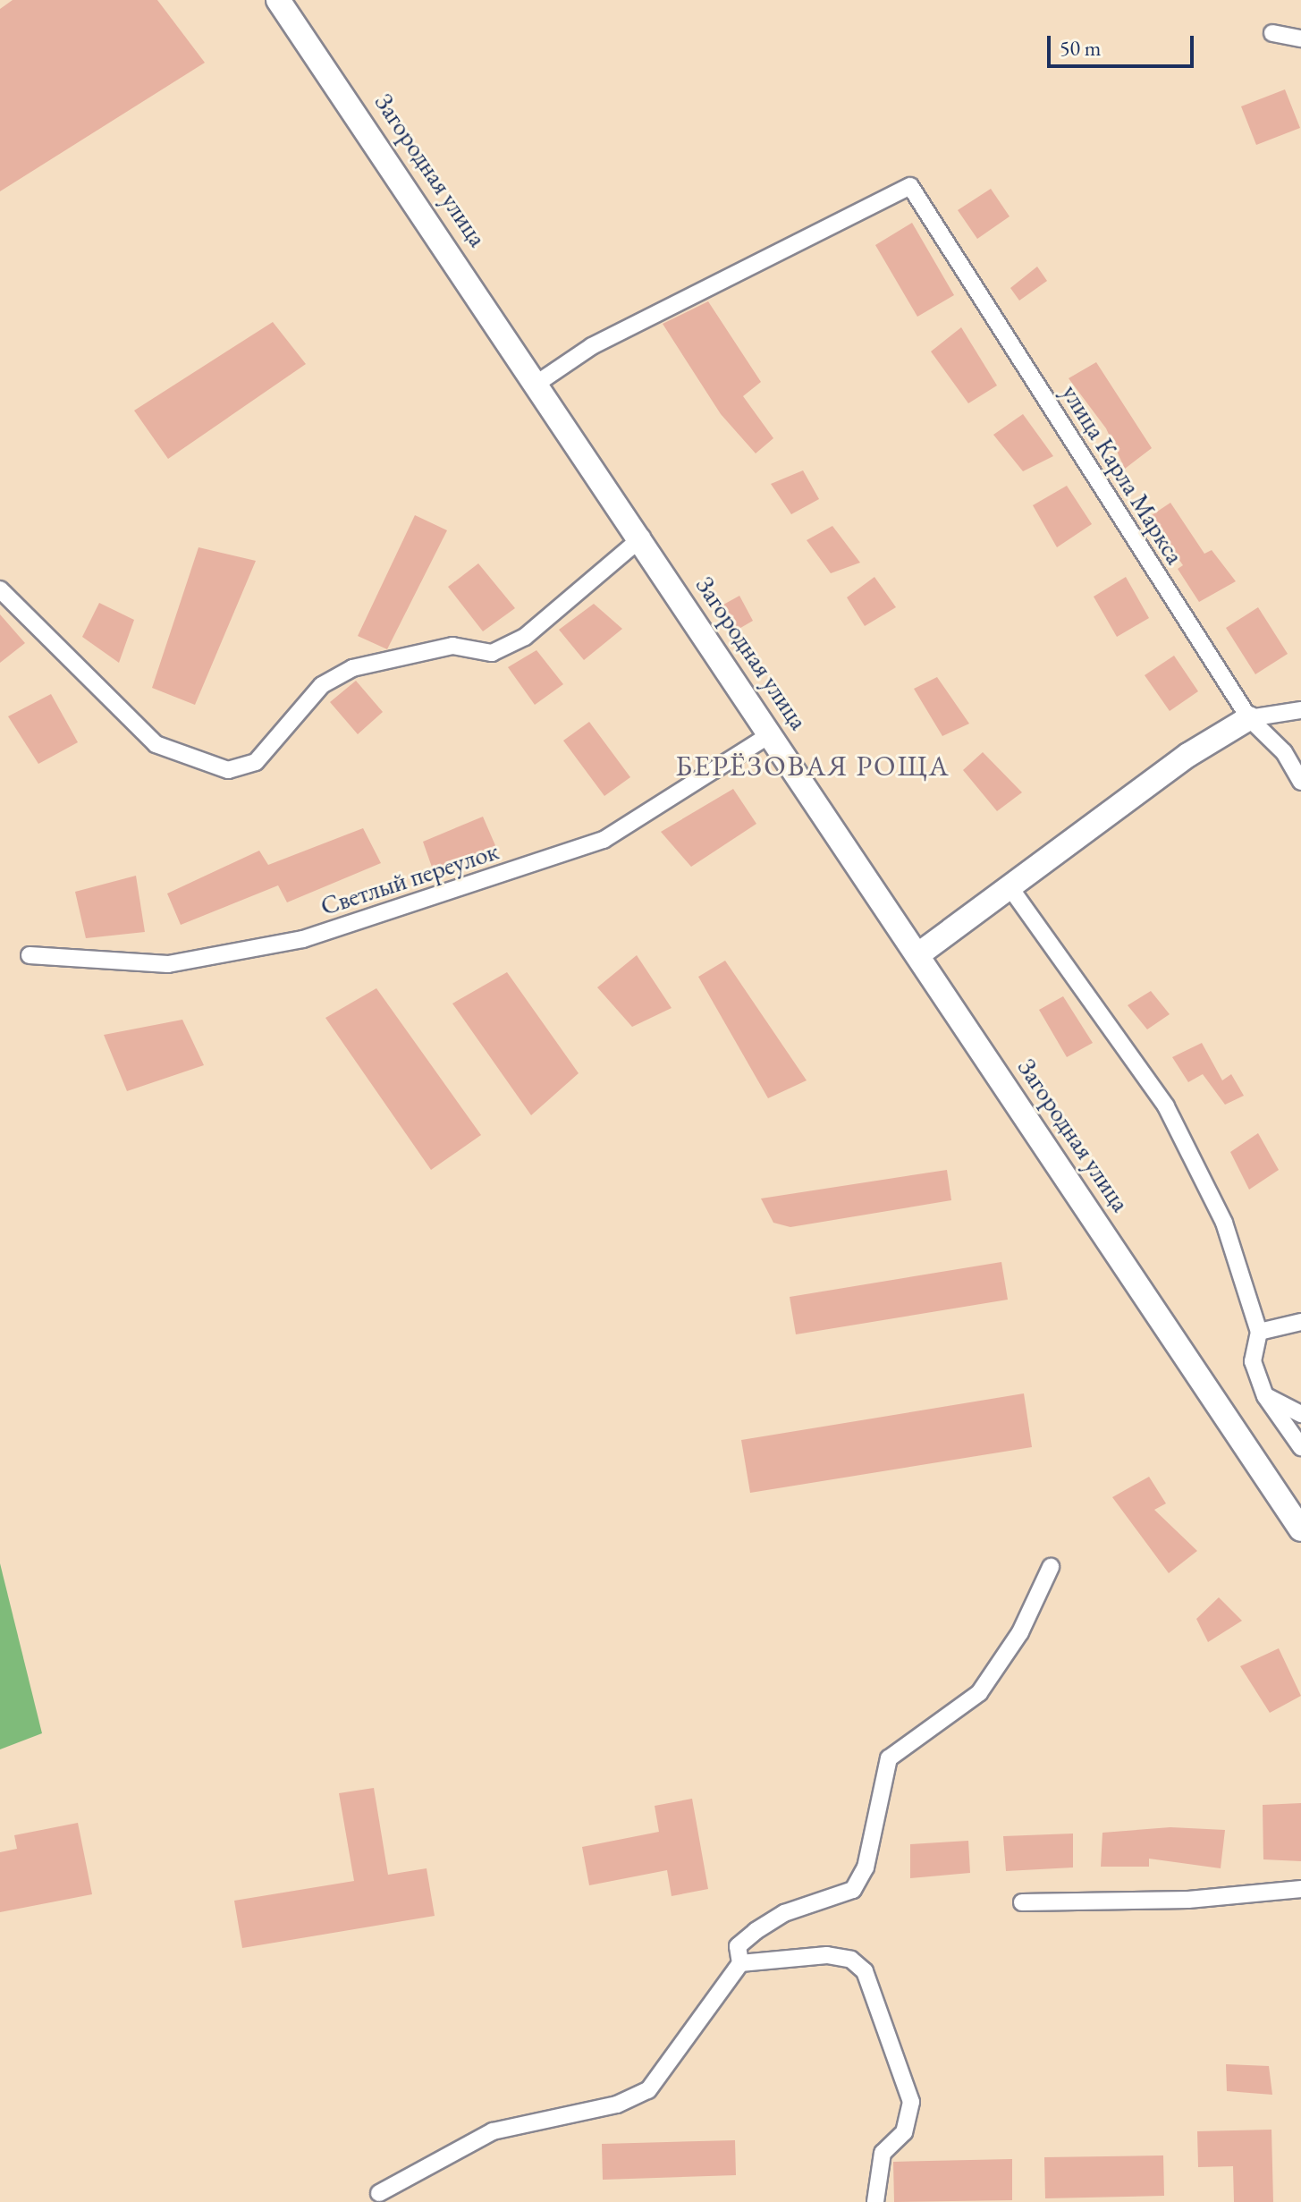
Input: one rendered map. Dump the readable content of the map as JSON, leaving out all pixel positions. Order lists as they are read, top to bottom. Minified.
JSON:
{"streets":{"street":["Загородная улица","улица Карла Маркса","Светлый переулок"]},"crossings":[["Загородная улица","улица Карла Маркса"],["Загородная улица","Светлый переулок"]],"districts":["БЕРЁЗОВАЯ РОЩА"],"scale_bar":"50 m"}
